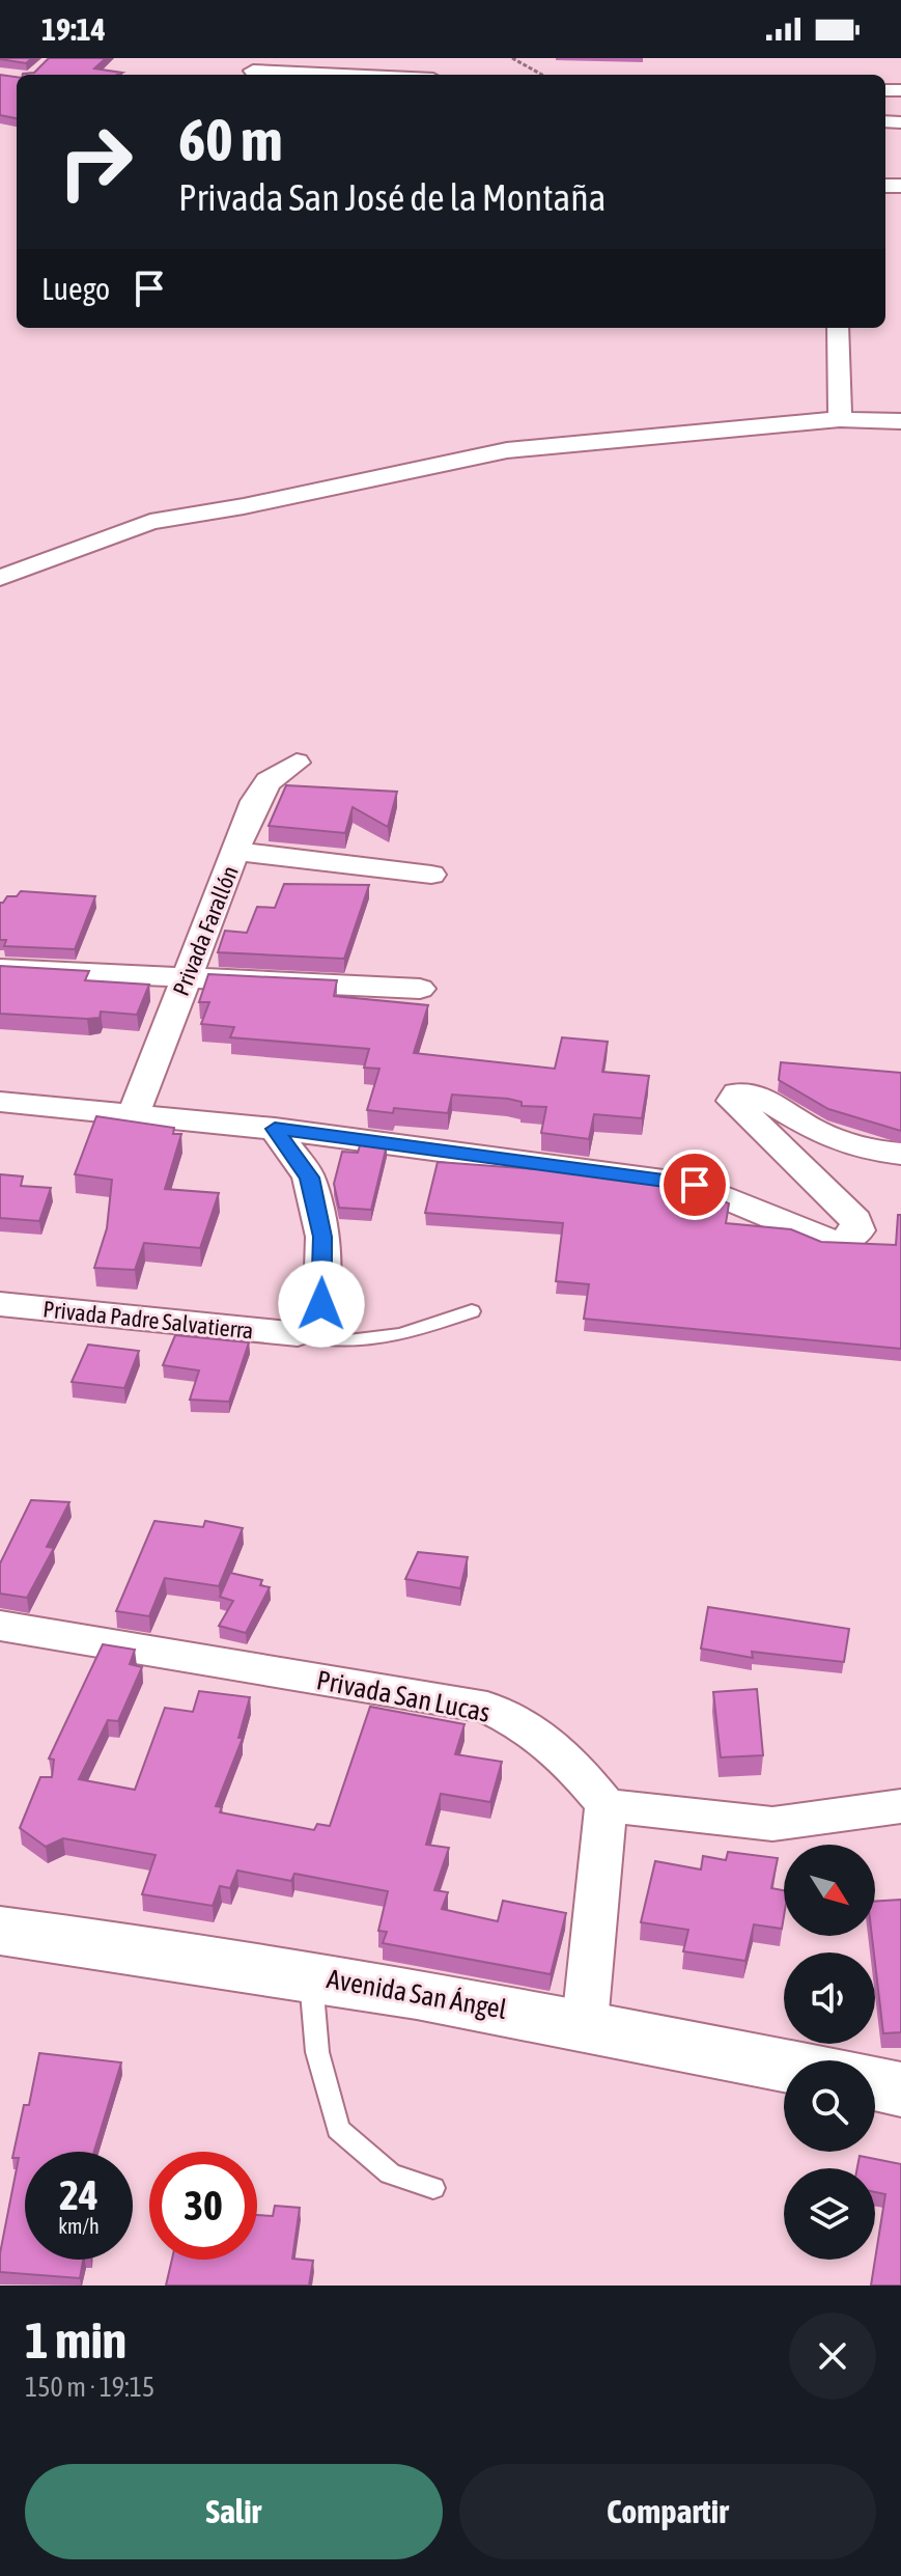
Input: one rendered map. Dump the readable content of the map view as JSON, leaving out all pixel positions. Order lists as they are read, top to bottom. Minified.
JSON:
{"streets":{"main road":["Avenida San Ángel"],"street":["Privada Farallón","Privada Padre Salvatierra","Privada San Lucas"]},"north":"bottom right","page":{"status":"19:14","turn":["60 m","Privada San José de la Montaña"],"then":"Luego","speed":"24 km/h","limit":"30","heading":["1 min","150 m · 19:15"],"buttons":["Salir","Compartir"]}}
